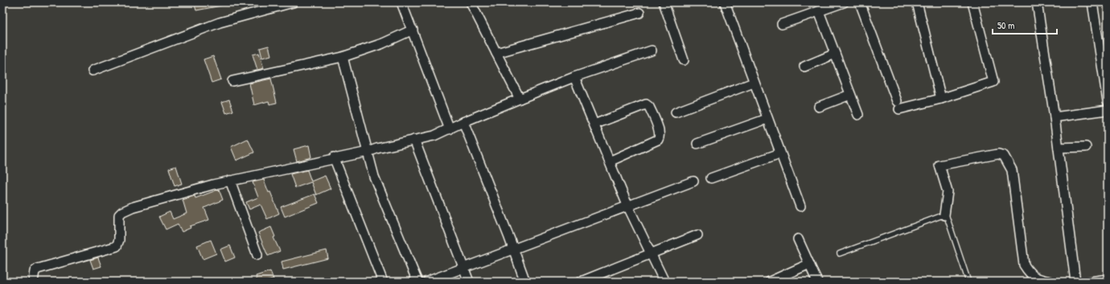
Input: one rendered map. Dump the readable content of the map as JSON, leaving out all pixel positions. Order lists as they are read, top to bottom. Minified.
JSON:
{"scale_bar":"50 m"}
